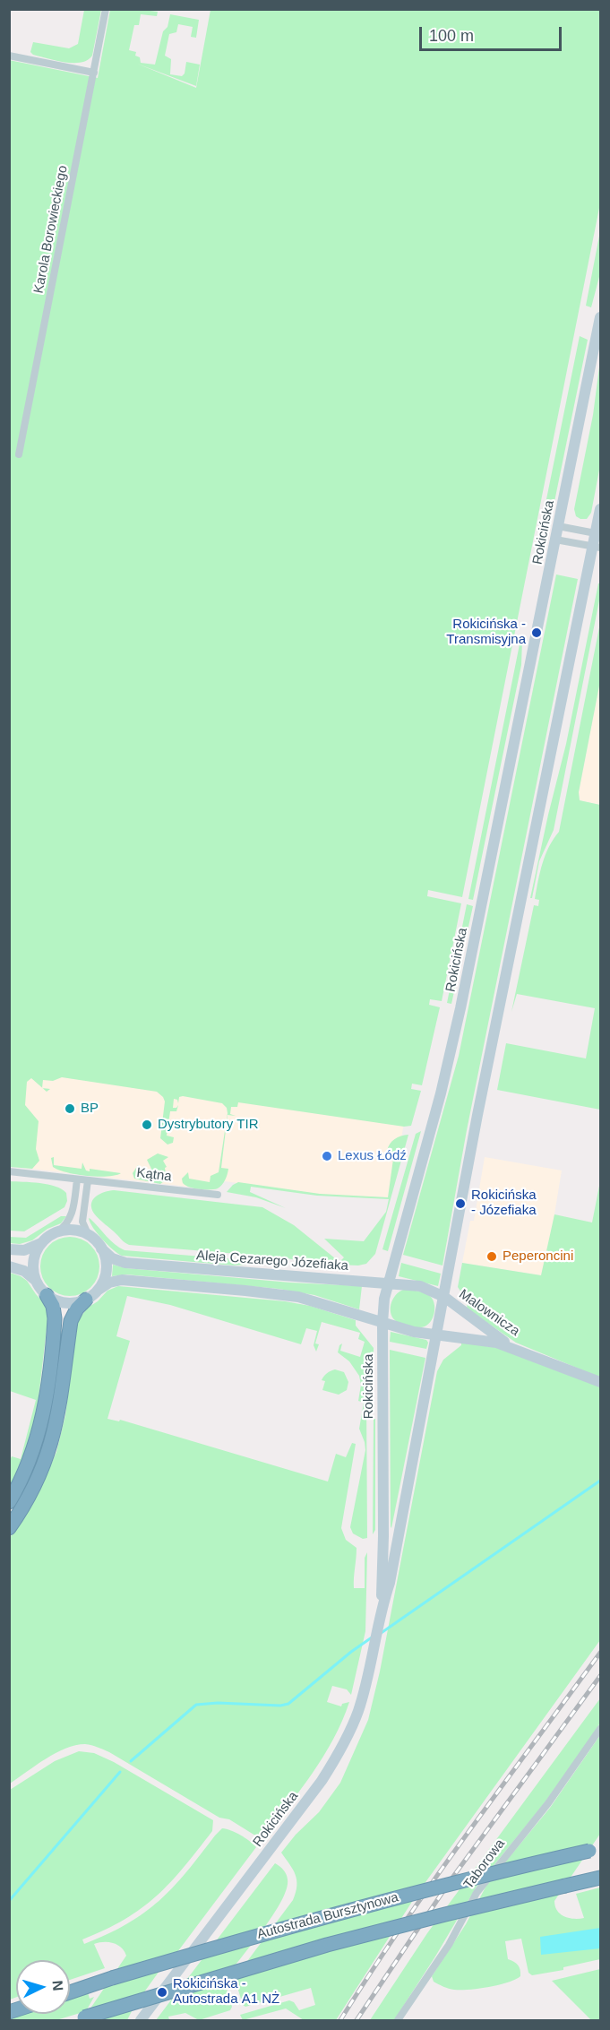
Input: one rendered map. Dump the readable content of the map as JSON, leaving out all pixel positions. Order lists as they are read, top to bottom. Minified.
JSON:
{"streets":{"highway":["Autostrada Bursztynowa"],"main road":["Rokicińska","Aleja Cezarego Józefiaka","Malownicza"],"street":["Karola Borowieckiego","Kątna","Taborowa"]},"crossings":[["Rokicińska","Aleja Cezarego Józefiaka"],["Rokicińska","Malownicza"],["Aleja Cezarego Józefiaka","Malownicza"]],"places":["Rokicińska - Transmisyjna","BP","Dystrybutory TIR","Lexus Łódź","Rokicińska - Józefiaka","Peperoncini","Rokicińska - Autostrada A1 NŻ"],"scale_bar":"100 m","north":"right"}
